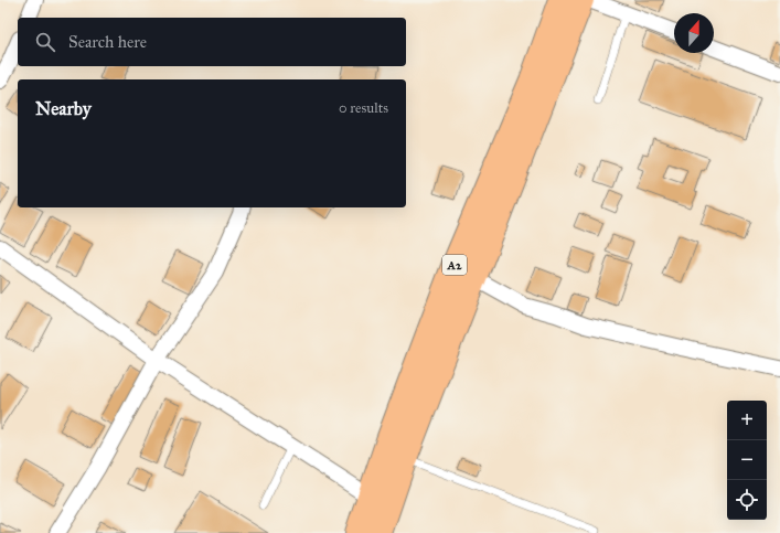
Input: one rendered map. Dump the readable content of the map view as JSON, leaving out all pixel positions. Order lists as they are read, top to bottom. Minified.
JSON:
{"streets":{"highway":["A2"]},"north":"top","page":{"search":"Search here","heading":["Nearby","0 results"],"map_buttons":["+","−"]}}
